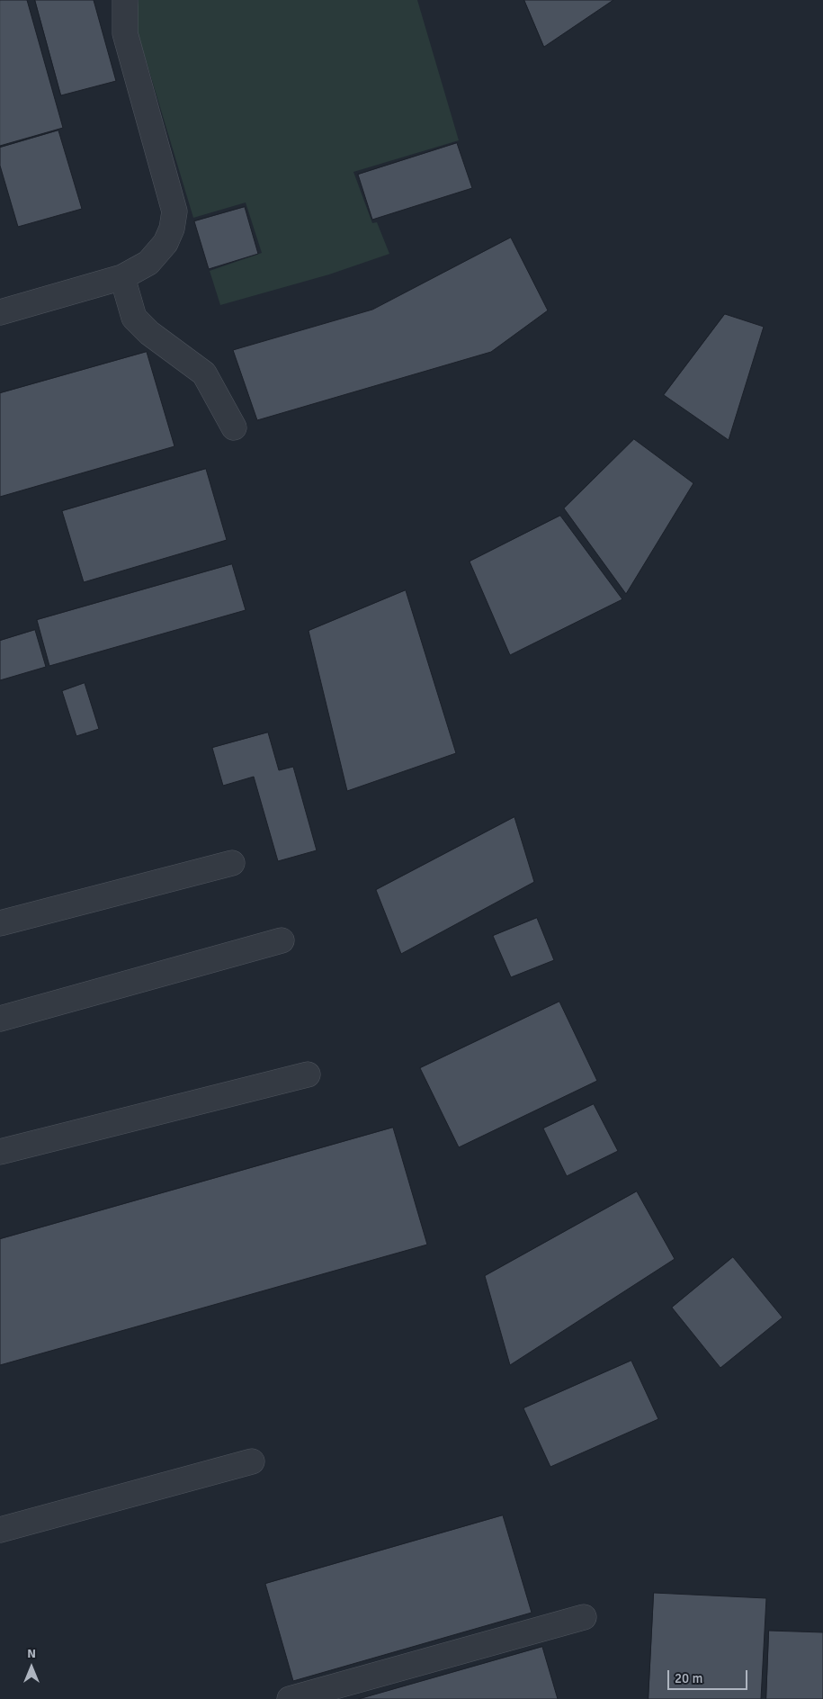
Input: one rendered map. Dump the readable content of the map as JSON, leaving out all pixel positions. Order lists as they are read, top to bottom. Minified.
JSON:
{"scale_bar":"20 m","north":"top"}
